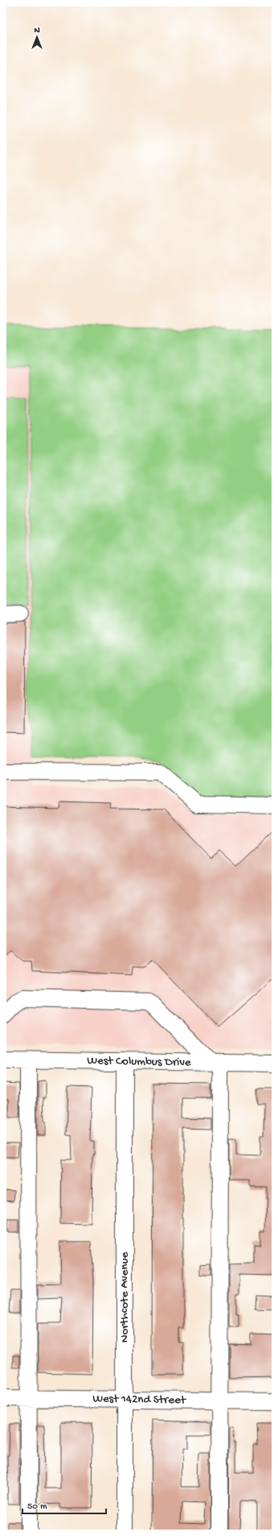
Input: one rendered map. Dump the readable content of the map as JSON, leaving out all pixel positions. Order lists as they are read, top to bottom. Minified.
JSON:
{"streets":{"street":["West Columbus Drive","Northcote Avenue","West 142nd Street"]},"crossings":[["West Columbus Drive","Northcote Avenue"],["Northcote Avenue","West 142nd Street"]],"scale_bar":"50 m","north":"top"}
